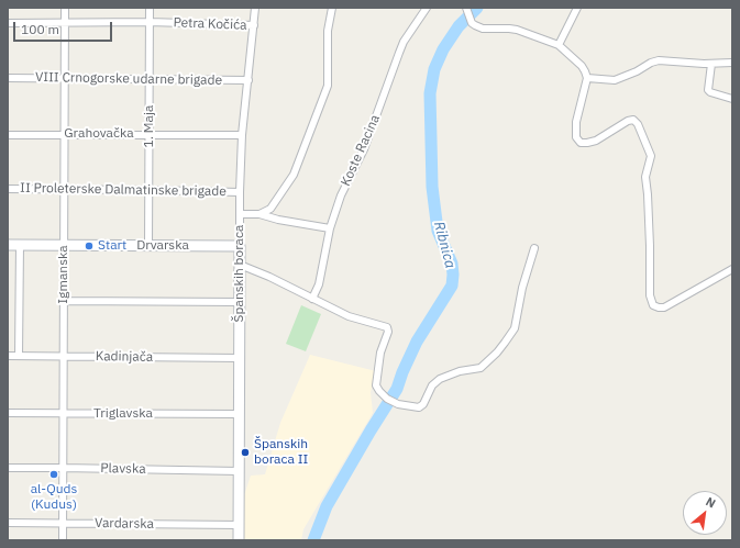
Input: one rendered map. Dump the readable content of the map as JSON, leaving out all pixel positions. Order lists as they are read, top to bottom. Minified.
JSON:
{"streets":{"main road":["Drvarska","Španskih boraca"],"street":["Petra Kočića","VIII Crnogorske udarne brigade","1. Maja","Grahovačka","Koste Racina","II Proleterske Dalmatinske brigade","Igmanska","Kadinjača","Triglavska","Plavska","Vardarska"]},"crossings":[["Petra Kočića","1. Maja"],["Petra Kočića","Španskih boraca"],["Petra Kočića","Igmanska"],["VIII Crnogorske udarne brigade","1. Maja"],["VIII Crnogorske udarne brigade","Španskih boraca"],["VIII Crnogorske udarne brigade","Igmanska"],["1. Maja","Grahovačka"],["1. Maja","II Proleterske Dalmatinske brigade"],["1. Maja","Drvarska"],["Grahovačka","Španskih boraca"],["Grahovačka","Igmanska"],["II Proleterske Dalmatinske brigade","Španskih boraca"],["II Proleterske Dalmatinske brigade","Igmanska"],["Drvarska","Španskih boraca"],["Drvarska","Igmanska"],["Španskih boraca","Kadinjača"],["Španskih boraca","Triglavska"],["Španskih boraca","Plavska"],["Španskih boraca","Vardarska"],["Igmanska","Kadinjača"],["Igmanska","Triglavska"],["Igmanska","Plavska"],["Igmanska","Vardarska"]],"water":["Ribnica"],"places":["Start","Španskih boraca II","al-Quds (Kudus)"],"scale_bar":"100 m","north":"top right"}
